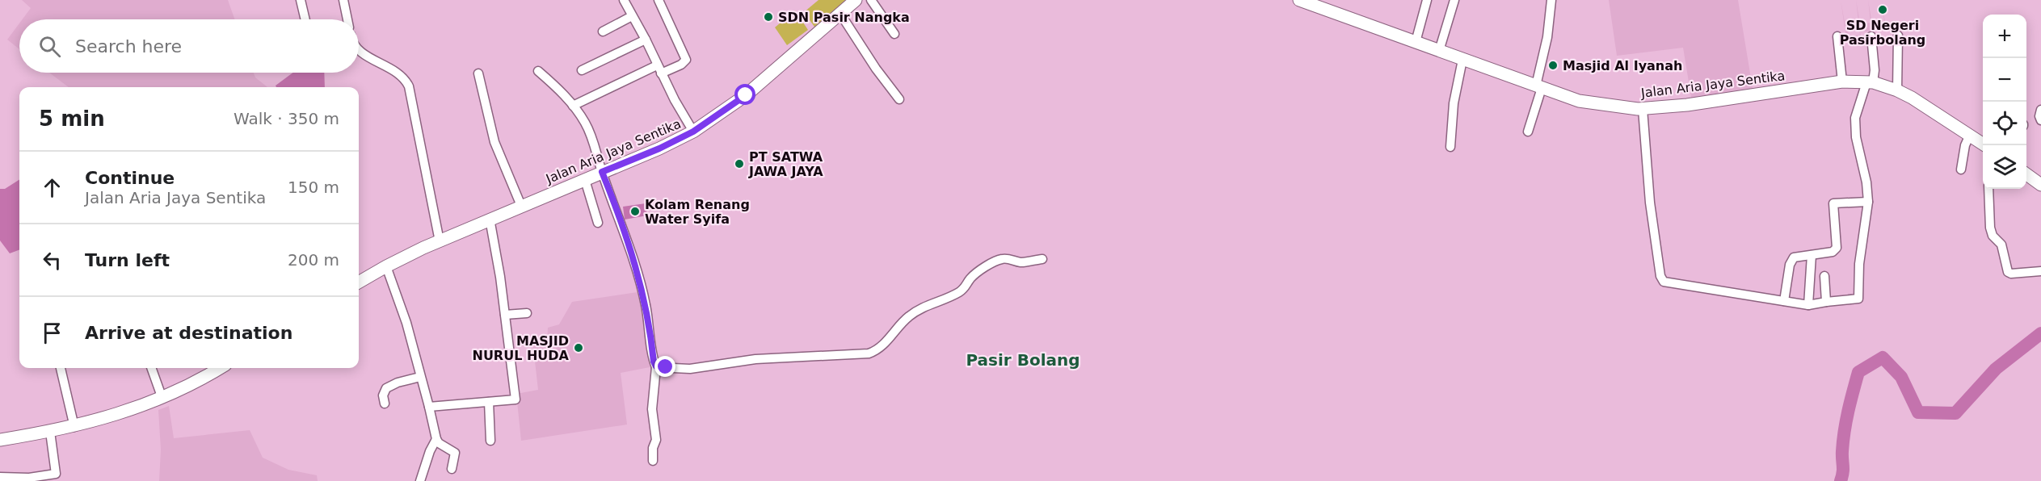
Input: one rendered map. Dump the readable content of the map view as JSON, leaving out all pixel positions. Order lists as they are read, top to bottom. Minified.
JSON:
{"streets":{"street":["Jalan Aria Jaya Sentika"]},"districts":["Pasir Bolang"],"places":["SD Negeri Pasirbolang","SDN Pasir Nangka","Masjid Al Iyanah","PT SATWA JAWA JAYA","Kolam Renang Water Syifa","MASJID NURUL HUDA"],"page":{"map_buttons":["+","−"],"search":"Search here","heading":["5 min","Walk · 350 m"],"list":[["Continue","Jalan Aria Jaya Sentika","150 m"],["Turn left","200 m"],"Arrive at destination"]}}
